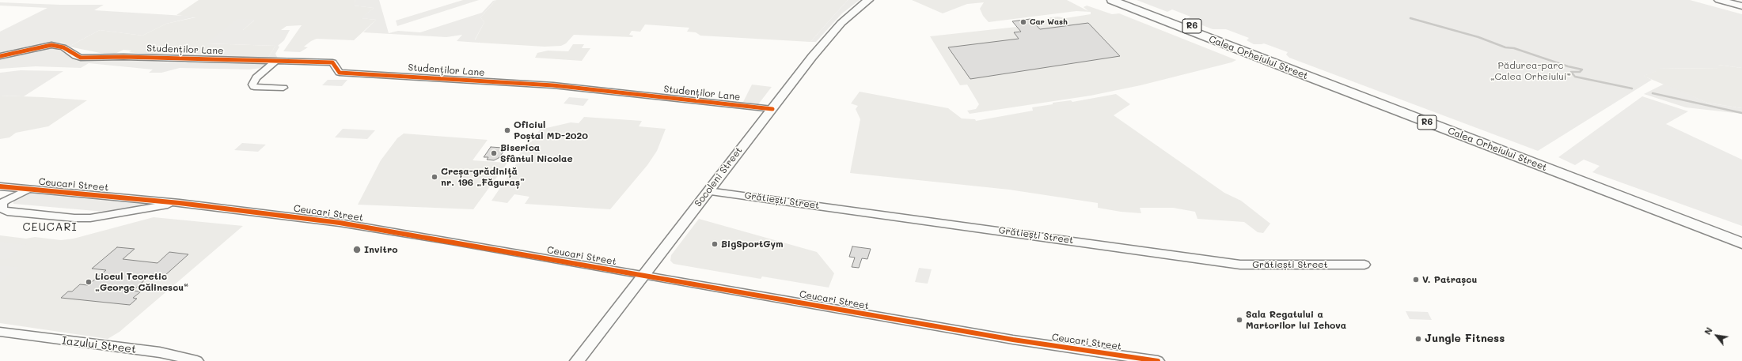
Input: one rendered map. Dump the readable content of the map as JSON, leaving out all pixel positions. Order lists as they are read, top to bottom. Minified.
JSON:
{"streets":{"highway":["R6","Calea Orheiului Street"],"main road":["Socoleni Street"],"street":["Studenților Lane","Ceucari Street","Grătiești Street","Iazului Street"]},"crossings":[["Studenților Lane","Socoleni Street"],["Socoleni Street","Ceucari Street"],["Socoleni Street","Grătiești Street"]],"districts":["CEUCARI"],"parks":["Pădurea-parc „Calea Orheiului”"],"places":["Car Wash","Oficiul Poștal MD-2020","Biserica Sfântul Nicolae","Creșa-grădiniță nr. 196 „Făguraș”","BigSportGym","Invitro","V. Patrașcu","Liceul Teoretic „George Călinescu“","Sala Regatului a Martorilor lui Iehova","Jungle Fitness"],"north":"top left"}
